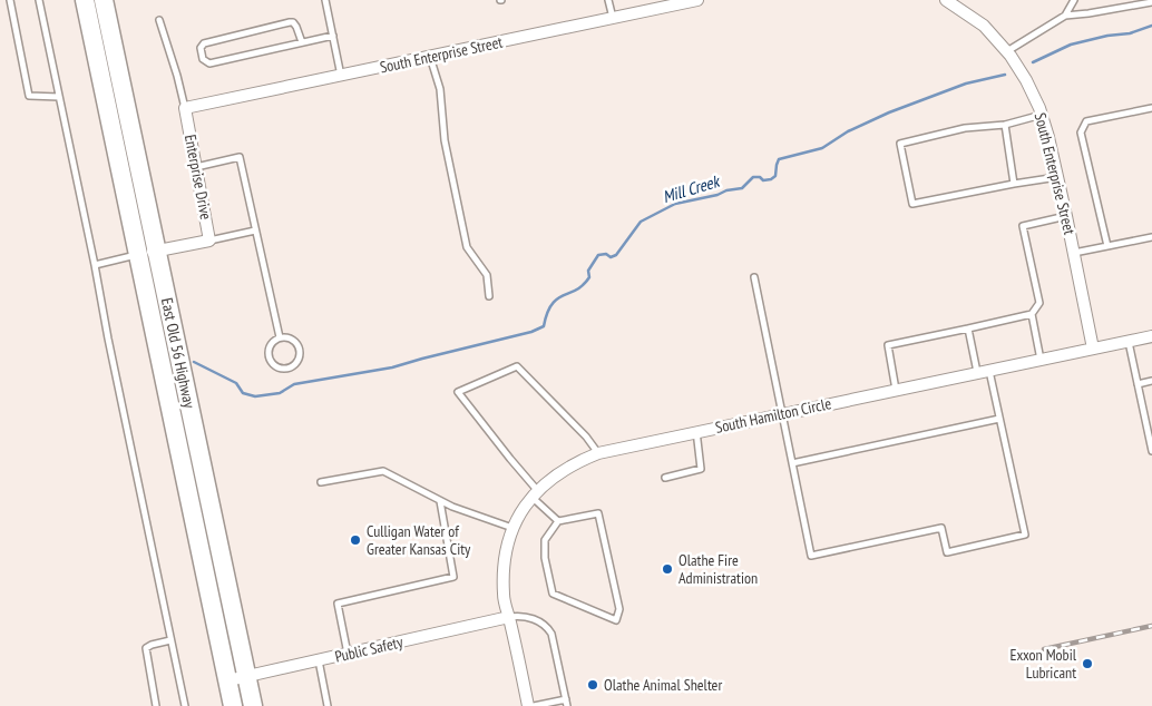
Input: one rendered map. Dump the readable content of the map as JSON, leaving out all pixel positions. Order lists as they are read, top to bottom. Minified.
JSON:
{"streets":{"main road":["East Old 56 Highway"],"street":["South Enterprise Street","Enterprise Drive","South Hamilton Circle","Public Safety"]},"crossings":[["South Enterprise Street","Enterprise Drive"],["South Enterprise Street","South Hamilton Circle"],["Enterprise Drive","East Old 56 Highway"],["East Old 56 Highway","Public Safety"],["South Hamilton Circle","Public Safety"]],"water":["Mill Creek"],"places":["Culligan Water of Greater Kansas City","Olathe Fire Administration","Exxon Mobil Lubricant","Olathe Animal Shelter"]}
